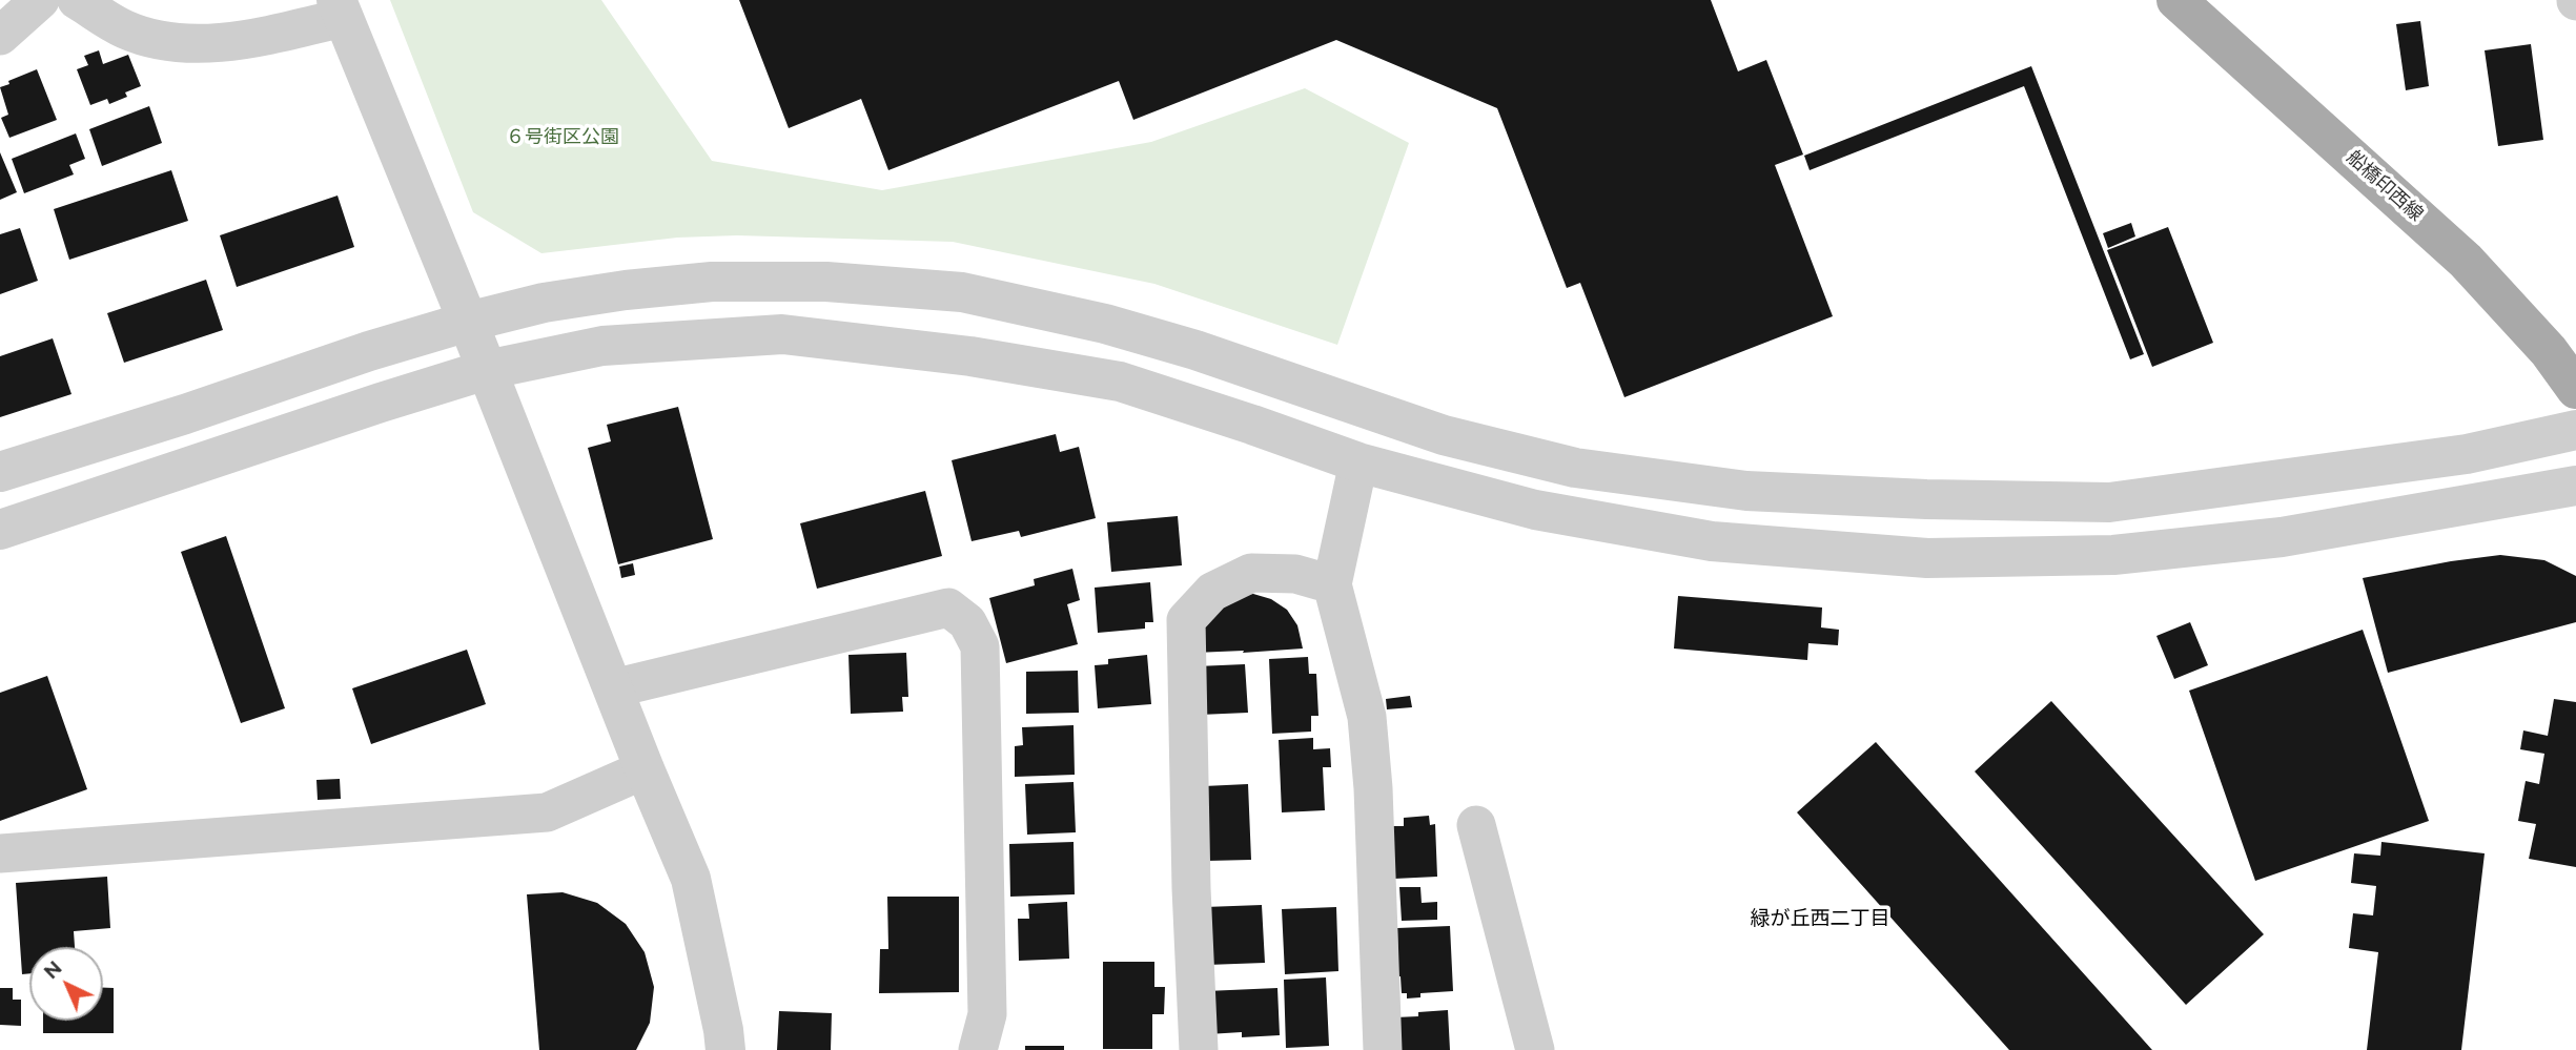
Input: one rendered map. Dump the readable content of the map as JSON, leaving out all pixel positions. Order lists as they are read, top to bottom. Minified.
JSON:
{"streets":{"main road":["船橋印西線"]},"districts":["緑が丘西二丁目"],"parks":["６号街区公園"],"north":"top left"}
